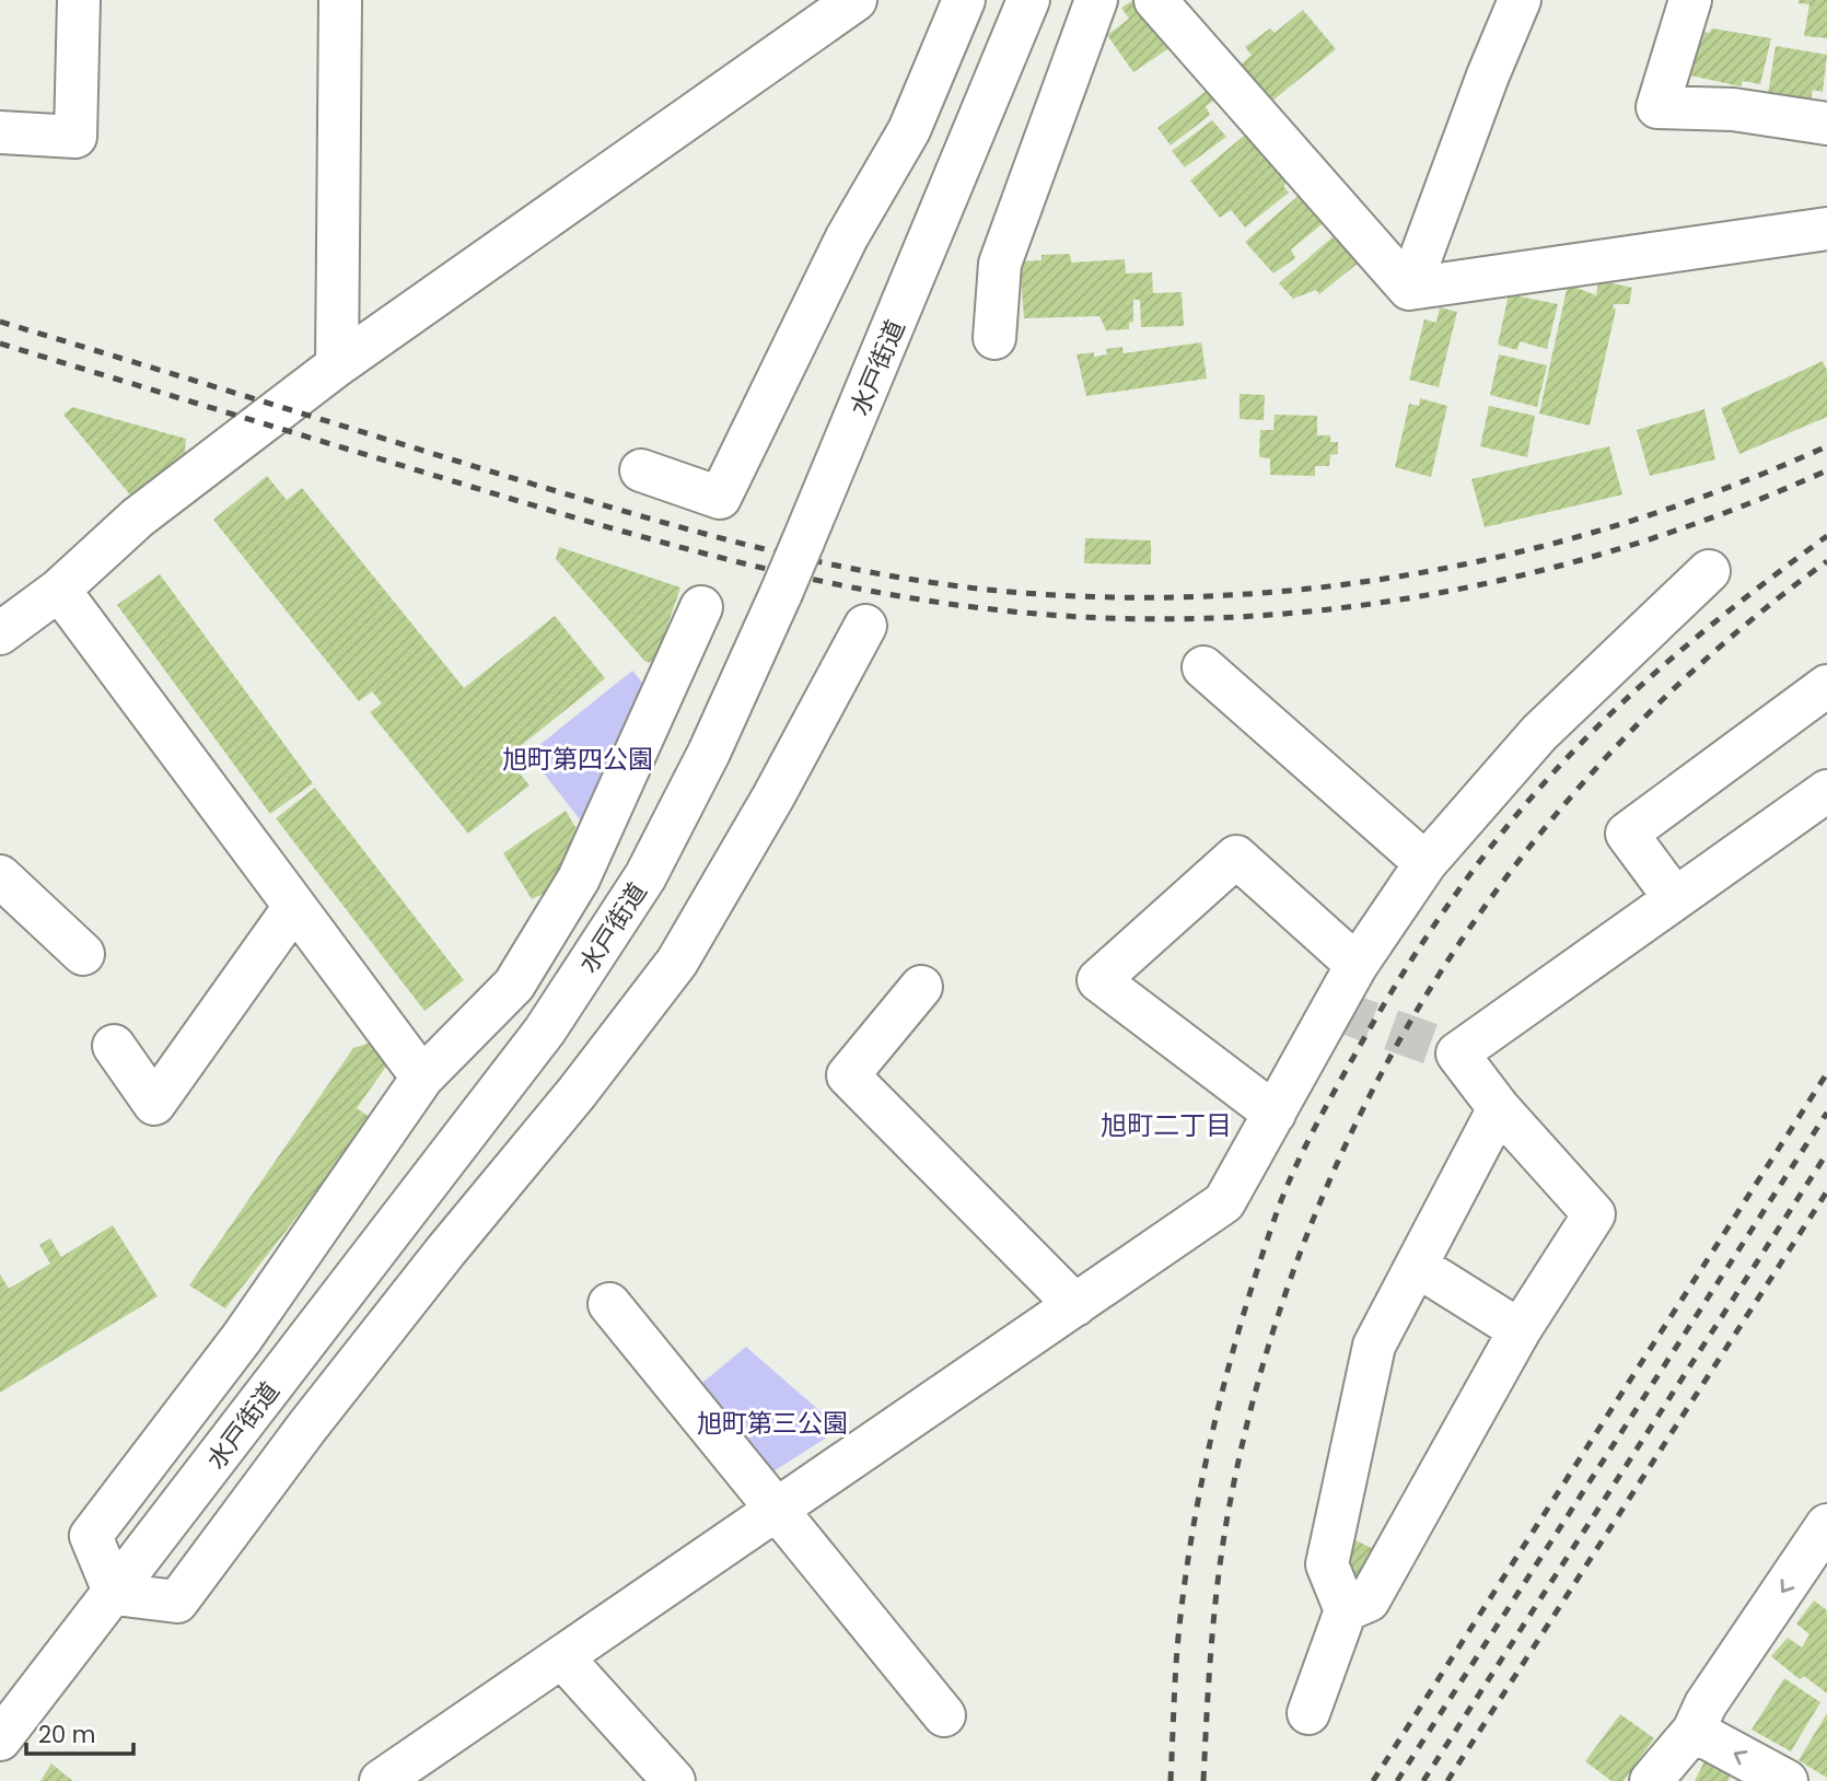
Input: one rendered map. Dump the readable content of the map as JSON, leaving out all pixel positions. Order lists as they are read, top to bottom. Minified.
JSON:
{"streets":{"main road":["水戸街道"]},"districts":["旭町二丁目"],"parks":["旭町第四公園","旭町第三公園"],"scale_bar":"20 m"}
